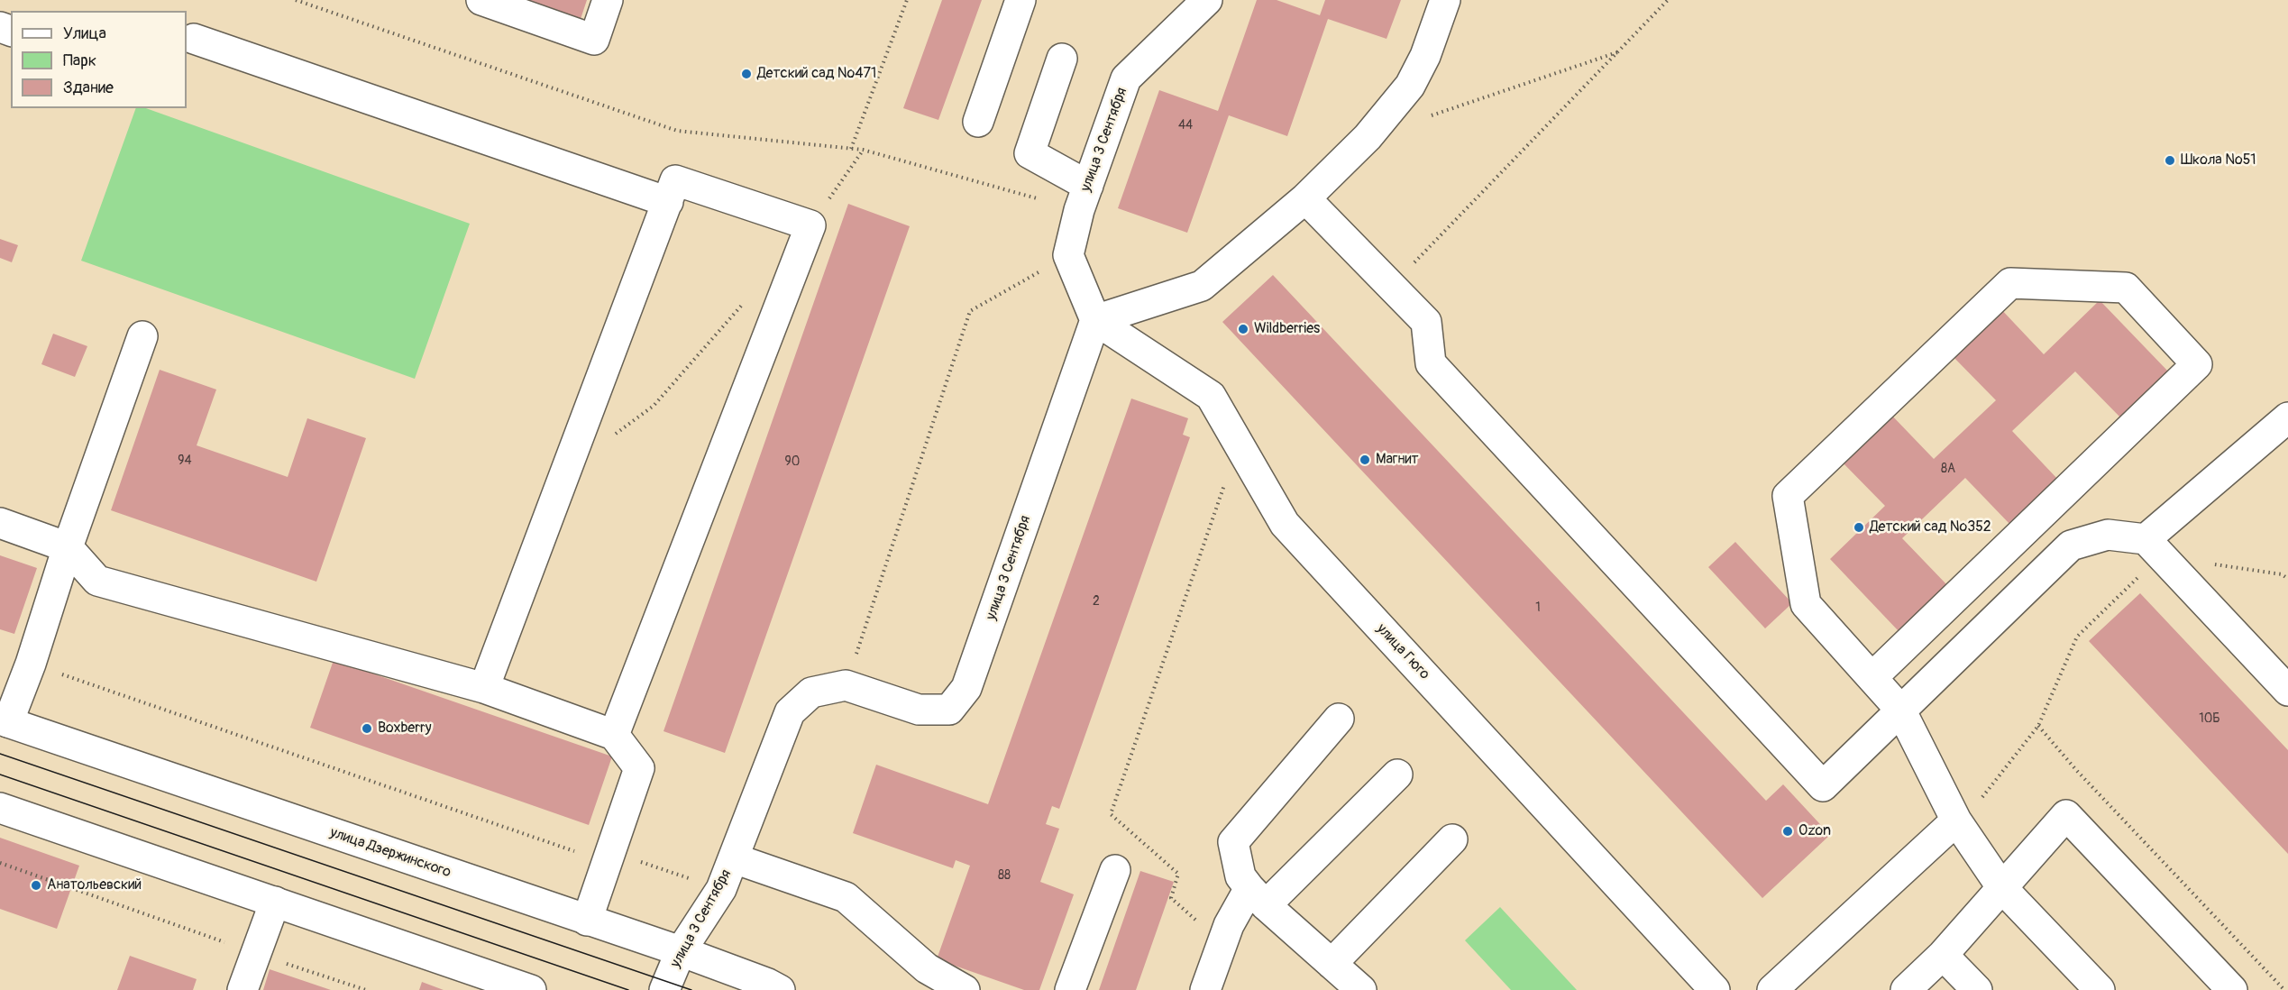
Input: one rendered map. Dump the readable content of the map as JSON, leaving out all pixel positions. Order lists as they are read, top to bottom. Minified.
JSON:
{"streets":{"street":["улица 3 Сентября","улица Гюго","улица Дзержинского"]},"crossings":[["улица 3 Сентября","улица Гюго"],["улица 3 Сентября","улица Дзержинского"]],"places":["Детский сад №471","Школа №51","Wildberries","Магнит","Детский сад №352","Boxberry","Ozon","Анатольевский"],"house_numbers":["44","94","90","8А","2","1","10Б","88"],"legend":["Улица","Парк","Здание"]}
